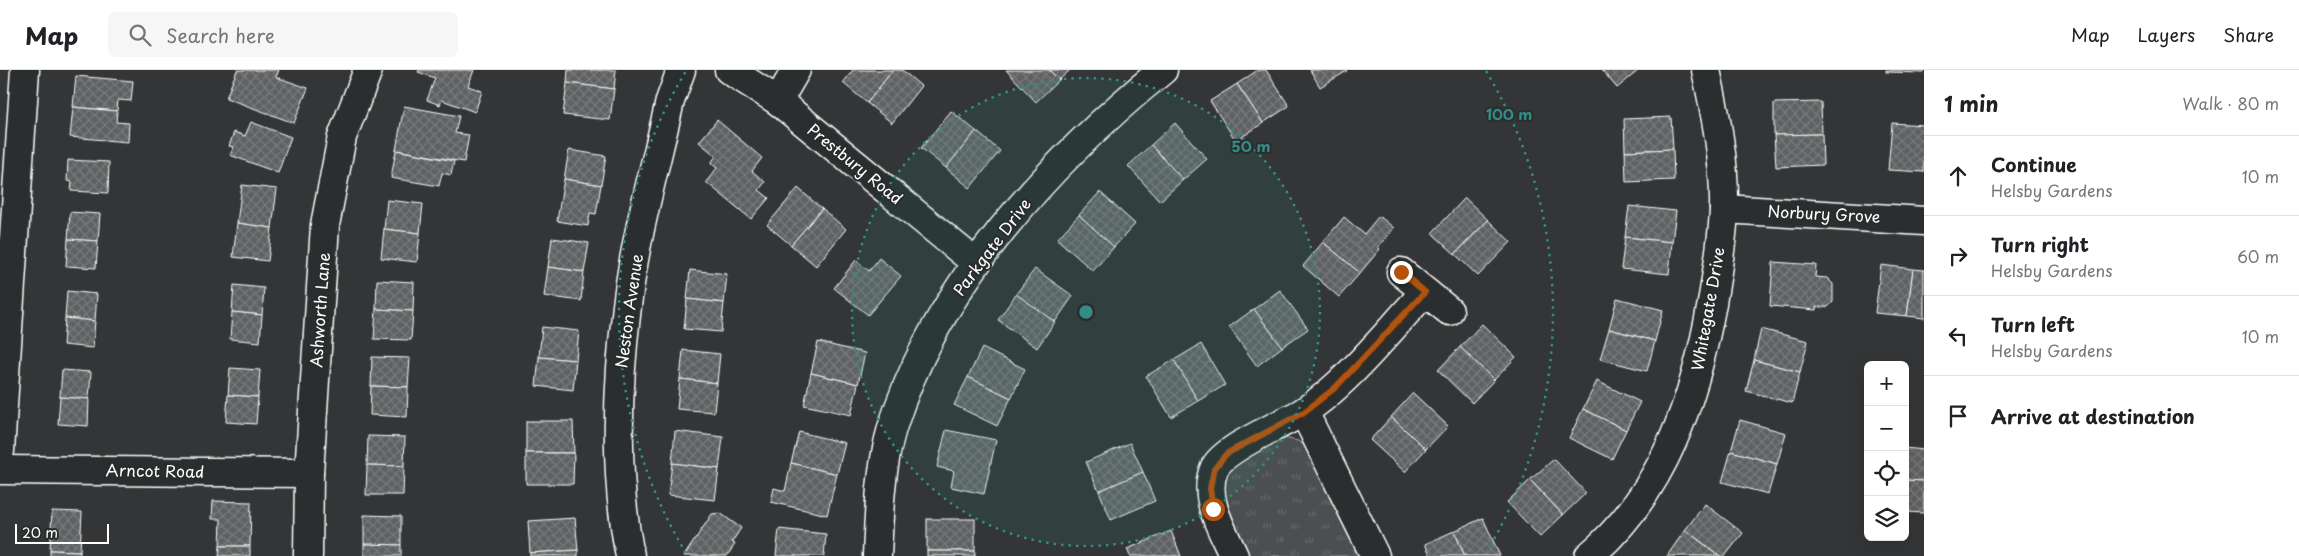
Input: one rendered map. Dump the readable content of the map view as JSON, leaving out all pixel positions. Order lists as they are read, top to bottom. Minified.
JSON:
{"streets":{"street":["Prestbury Road","Norbury Grove","Parkgate Drive","Whitegate Drive","Ashworth Lane","Neston Avenue","Arncot Road"]},"crossings":[["Prestbury Road","Parkgate Drive"],["Norbury Grove","Whitegate Drive"],["Ashworth Lane","Arncot Road"]],"scale_bar":"20 m","page":{"header":"Map","search":"Search here","nav":["Map","Layers","Share"],"heading":["1 min","Walk · 80 m"],"list":[["Continue","Helsby Gardens","10 m"],["Turn right","Helsby Gardens","60 m"],["Turn left","Helsby Gardens","10 m"],"Arrive at destination"],"map_buttons":["+","−"],"scale":"20 m"},"rings":["100 m","50 m"]}
